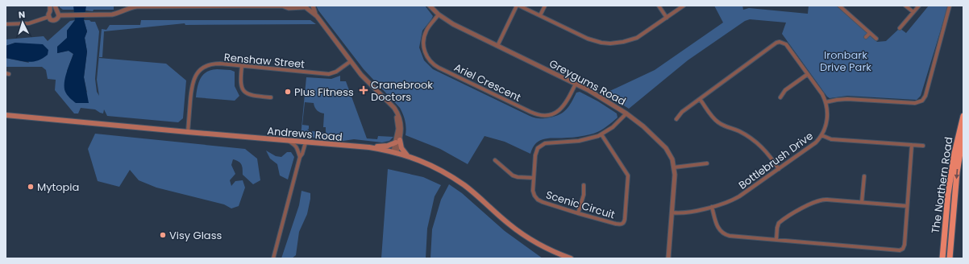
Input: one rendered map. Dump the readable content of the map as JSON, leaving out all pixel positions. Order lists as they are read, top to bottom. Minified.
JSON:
{"streets":{"highway":["The Northern Road"],"main road":["Andrews Road"],"street":["Renshaw Street","Ariel Crescent","Greygums Road","Bottlebrush Drive","Scenic Circuit"]},"crossings":[["Renshaw Street","Andrews Road"],["Ariel Crescent","Greygums Road"],["Greygums Road","Bottlebrush Drive"],["Greygums Road","Scenic Circuit"]],"parks":["Ironbark Drive Park"],"places":{"health":["Cranebrook Doctors"],"other":["Plus Fitness","Mytopia","Visy Glass"]},"north":"top"}
